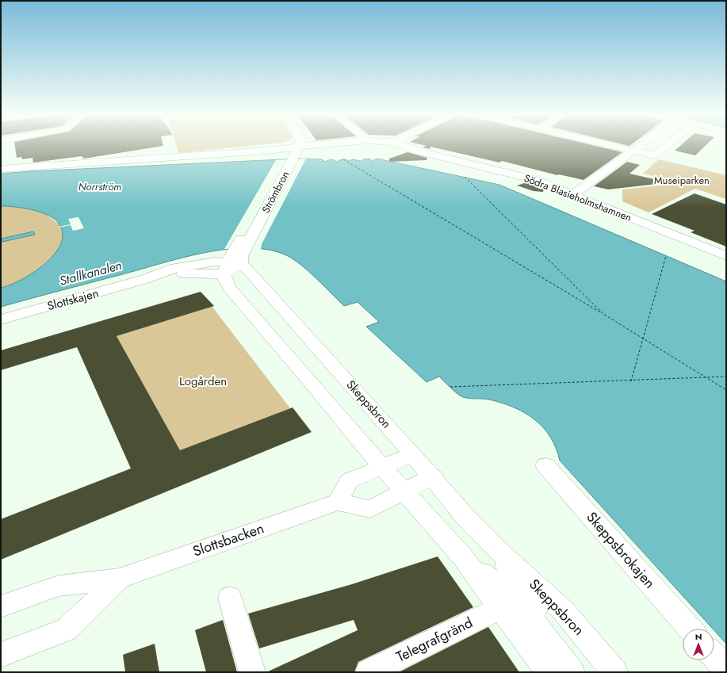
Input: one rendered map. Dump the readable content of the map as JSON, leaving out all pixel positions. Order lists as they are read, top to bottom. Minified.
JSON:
{"streets":{"street":["Strömbron","Södra Blasieholmshamnen","Slottskajen","Skeppsbron","Slottsbacken","Skeppsbrokajen","Telegrafgränd"]},"crossings":[["Strömbron","Södra Blasieholmshamnen"],["Strömbron","Slottskajen"],["Strömbron","Skeppsbron"],["Slottskajen","Skeppsbron"],["Skeppsbron","Telegrafgränd"]],"water":["Norrström","Stallkanalen"],"parks":["Museiparken","Logården"],"north":"top"}
